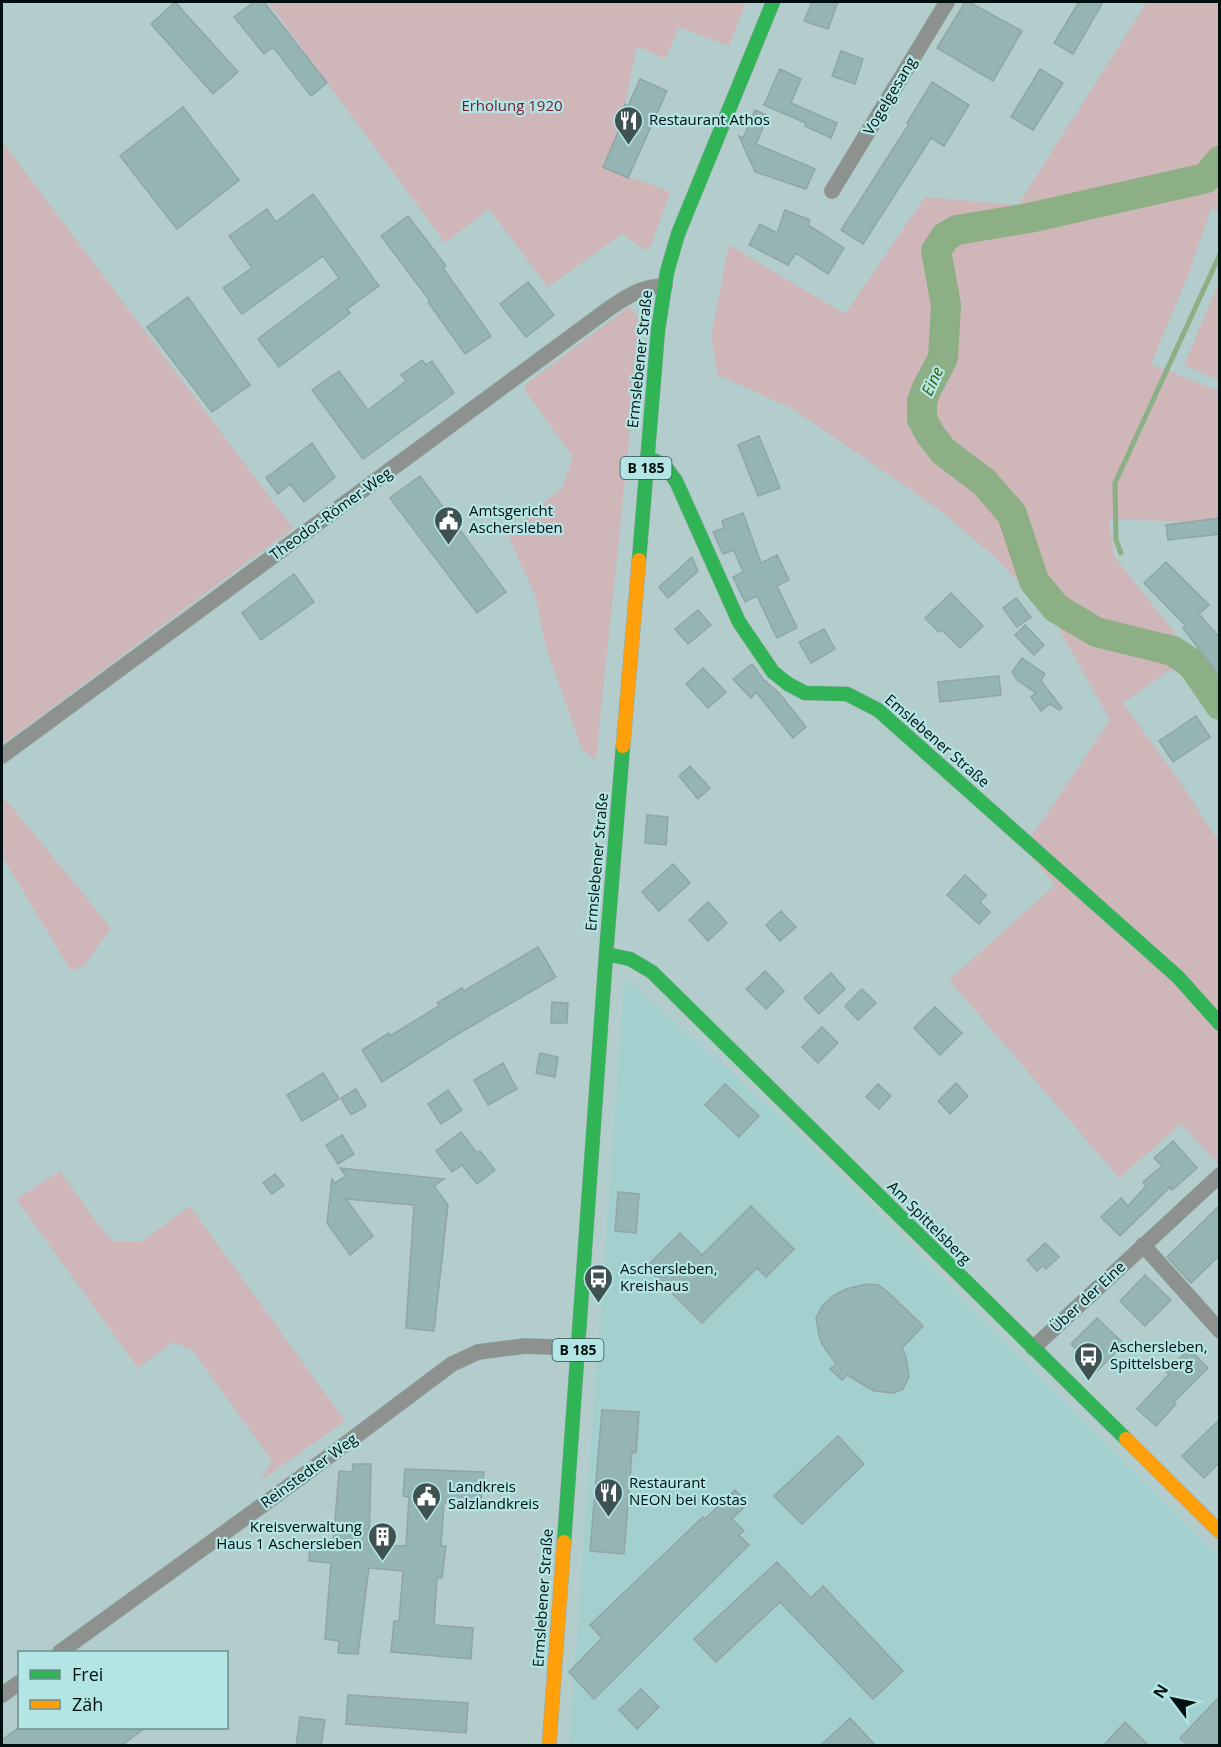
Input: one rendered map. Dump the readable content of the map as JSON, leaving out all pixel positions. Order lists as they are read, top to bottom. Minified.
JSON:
{"streets":{"main road":["Ermslebener Straße","B 185","Emslebener Straße","Am Spittelsberg"],"street":["Vogelgesang","Theodor-Römer-Weg","Über der Eine","Reinstedter Weg"]},"crossings":[["Ermslebener Straße","Theodor-Römer-Weg"],["Ermslebener Straße","Emslebener Straße"],["Ermslebener Straße","Am Spittelsberg"],["Ermslebener Straße","Reinstedter Weg"],["Am Spittelsberg","Über der Eine"]],"water":["Eine"],"parks":["Erholung 1920"],"places":{"restaurant":["Restaurant Athos","Restaurant NEON bei Kostas"],"public building":["Amtsgericht Aschersleben","Landkreis Salzlandkreis"],"bus stop":["Aschersleben, Kreishaus","Aschersleben, Spittelsberg"],"building":["Kreisverwaltung Haus 1 Aschersleben"]},"legend":["Frei","Zäh"],"north":"top left"}
